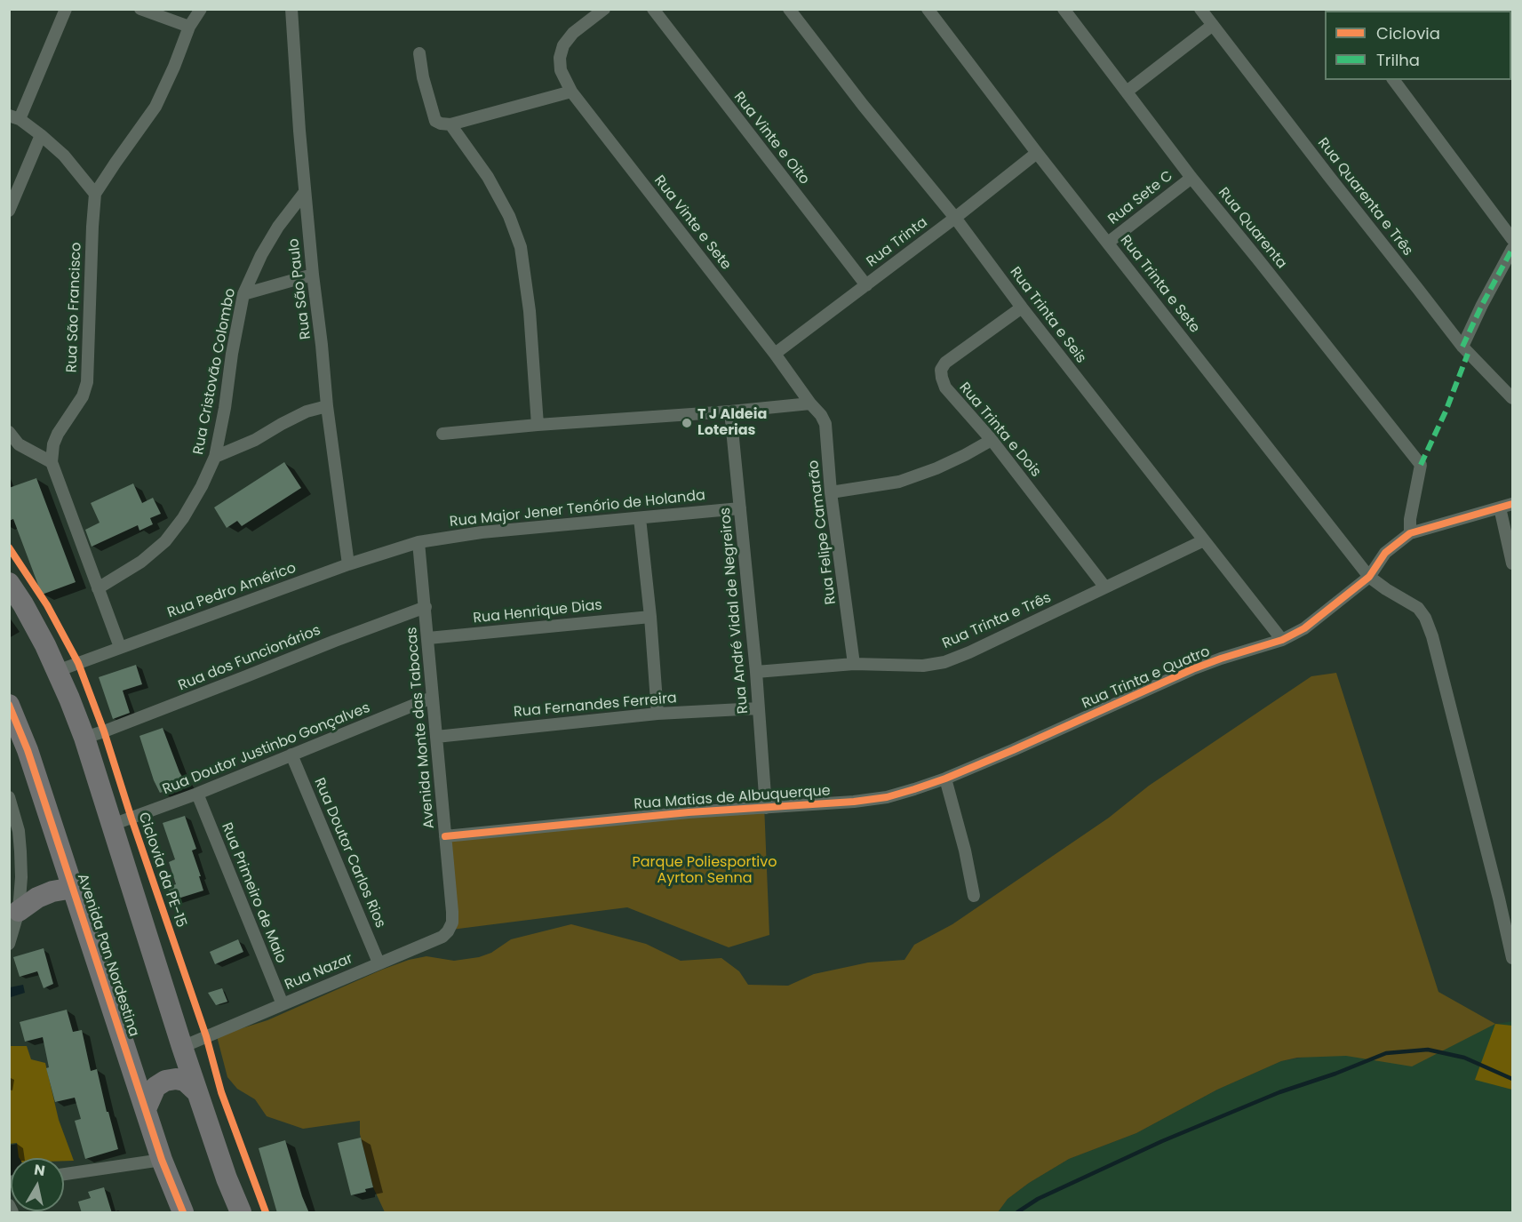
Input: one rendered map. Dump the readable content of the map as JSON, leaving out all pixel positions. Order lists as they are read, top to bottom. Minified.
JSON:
{"streets":{"highway":["Avenida Pan Nordestina"],"street":["Rua Vinte e Oito","Rua Quarenta e Três","Rua Sete C","Rua Vinte e Sete","Rua Quarenta","Rua Trinta","Rua Trinta e Sete","Rua São Paulo","Rua São Francisco","Rua Trinta e Seis","Rua Cristovão Colombo","Rua Trinta e Dois","Rua Major Jener Tenório de Holanda","Rua Felipe Camarão","Rua Pedro Américo","Rua André Vidal de Negreiros","Rua Henrique Dias","Rua Trinta e Três","Rua dos Funcionários","Rua Trinta e Quatro","Rua Fernandes Ferreira","Avenida Monte das Tabocas","Rua Doutor Justinbo Gonçalves","Rua Matias de Albuquerque","Rua Doutor Carlos Rios","Rua Primeiro de Maio","Rua Nazar"],"cycle path":["Ciclovia da PE-15"]},"crossings":[["Rua Vinte e Oito","Rua Trinta"],["Rua Sete C","Rua Quarenta"],["Rua Sete C","Rua Trinta e Sete"],["Rua Vinte e Sete","Rua Trinta"],["Rua Vinte e Sete","Rua Felipe Camarão"],["Rua Quarenta","Rua Trinta e Quatro"],["Rua Trinta","Rua Trinta e Sete"],["Rua Trinta","Rua Trinta e Seis"],["Rua Trinta e Sete","Rua Trinta e Quatro"],["Rua São Paulo","Rua Cristovão Colombo"],["Rua São Paulo","Rua Pedro Américo"],["Rua Trinta e Seis","Rua Trinta e Dois"],["Rua Trinta e Seis","Rua Trinta e Três"],["Rua Trinta e Seis","Rua Trinta e Quatro"],["Rua Trinta e Dois","Rua Trinta e Três"],["Rua Major Jener Tenório de Holanda","Rua Pedro Américo"],["Rua Major Jener Tenório de Holanda","Rua André Vidal de Negreiros"],["Rua Major Jener Tenório de Holanda","Avenida Monte das Tabocas"],["Rua Felipe Camarão","Rua Trinta e Três"],["Rua Pedro Américo","Avenida Monte das Tabocas"],["Rua André Vidal de Negreiros","Rua Trinta e Três"],["Rua André Vidal de Negreiros","Rua Fernandes Ferreira"],["Rua André Vidal de Negreiros","Rua Matias de Albuquerque"],["Rua Henrique Dias","Avenida Monte das Tabocas"],["Rua dos Funcionários","Avenida Monte das Tabocas"],["Rua Trinta e Quatro","Rua Matias de Albuquerque"],["Rua Fernandes Ferreira","Avenida Monte das Tabocas"],["Avenida Monte das Tabocas","Rua Doutor Justinbo Gonçalves"],["Avenida Monte das Tabocas","Rua Matias de Albuquerque"],["Avenida Monte das Tabocas","Rua Nazar"],["Rua Doutor Justinbo Gonçalves","Rua Doutor Carlos Rios"],["Rua Doutor Justinbo Gonçalves","Rua Primeiro de Maio"],["Rua Doutor Carlos Rios","Rua Nazar"],["Rua Primeiro de Maio","Rua Nazar"]],"parks":["Parque Poliesportivo Ayrton Senna"],"places":["T J Aldeia Loterias"],"legend":["Ciclovia","Trilha"],"north":"top"}
